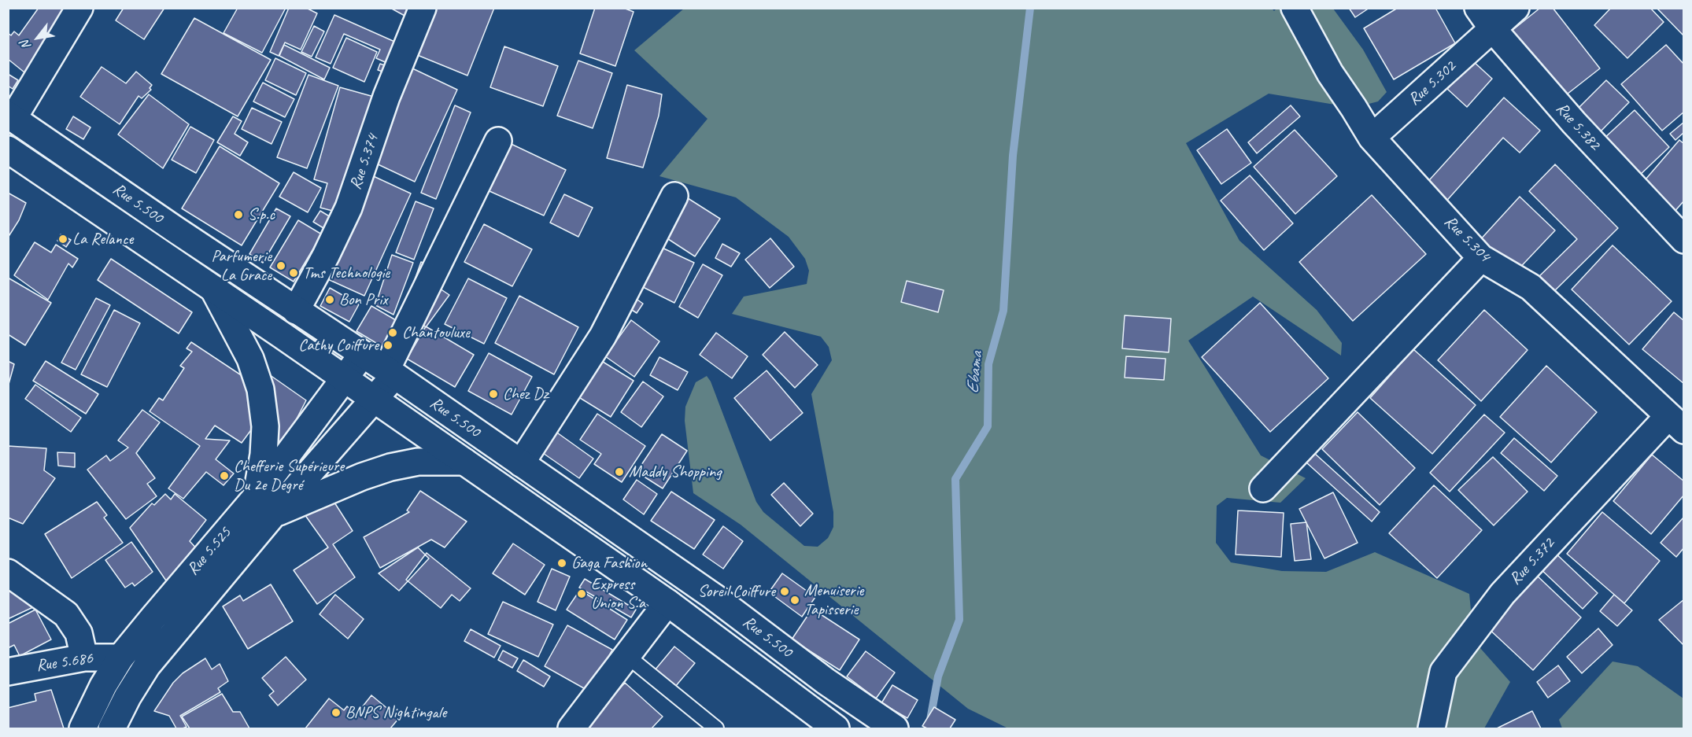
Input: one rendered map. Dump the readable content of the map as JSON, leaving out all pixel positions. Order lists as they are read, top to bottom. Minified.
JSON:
{"streets":{"street":["Rue 5.302","Rue 5.382","Rue 5.374","Rue 5.500","Rue 5.304","Rue 5.525","Rue 5.372","Rue 5.686"]},"crossings":[["Rue 5.302","Rue 5.382"],["Rue 5.302","Rue 5.304"],["Rue 5.374","Rue 5.500"],["Rue 5.500","Rue 5.525"],["Rue 5.304","Rue 5.372"],["Rue 5.525","Rue 5.686"]],"water":["Ebama"],"places":["S.p.c","La Relance","Parfumerie La Grace","Tms Technologie","Bon Prix","Chantouluxe","Cathy Coiffure","Chez Dz","Maddy Shopping","Chefferie Supérieure Du 2e Degré","Gaga Fashion","Soreil Coiffure","Express Union S.a","Menuiserie Tapisserie","BNPS Nightingale"],"north":"bottom left"}
